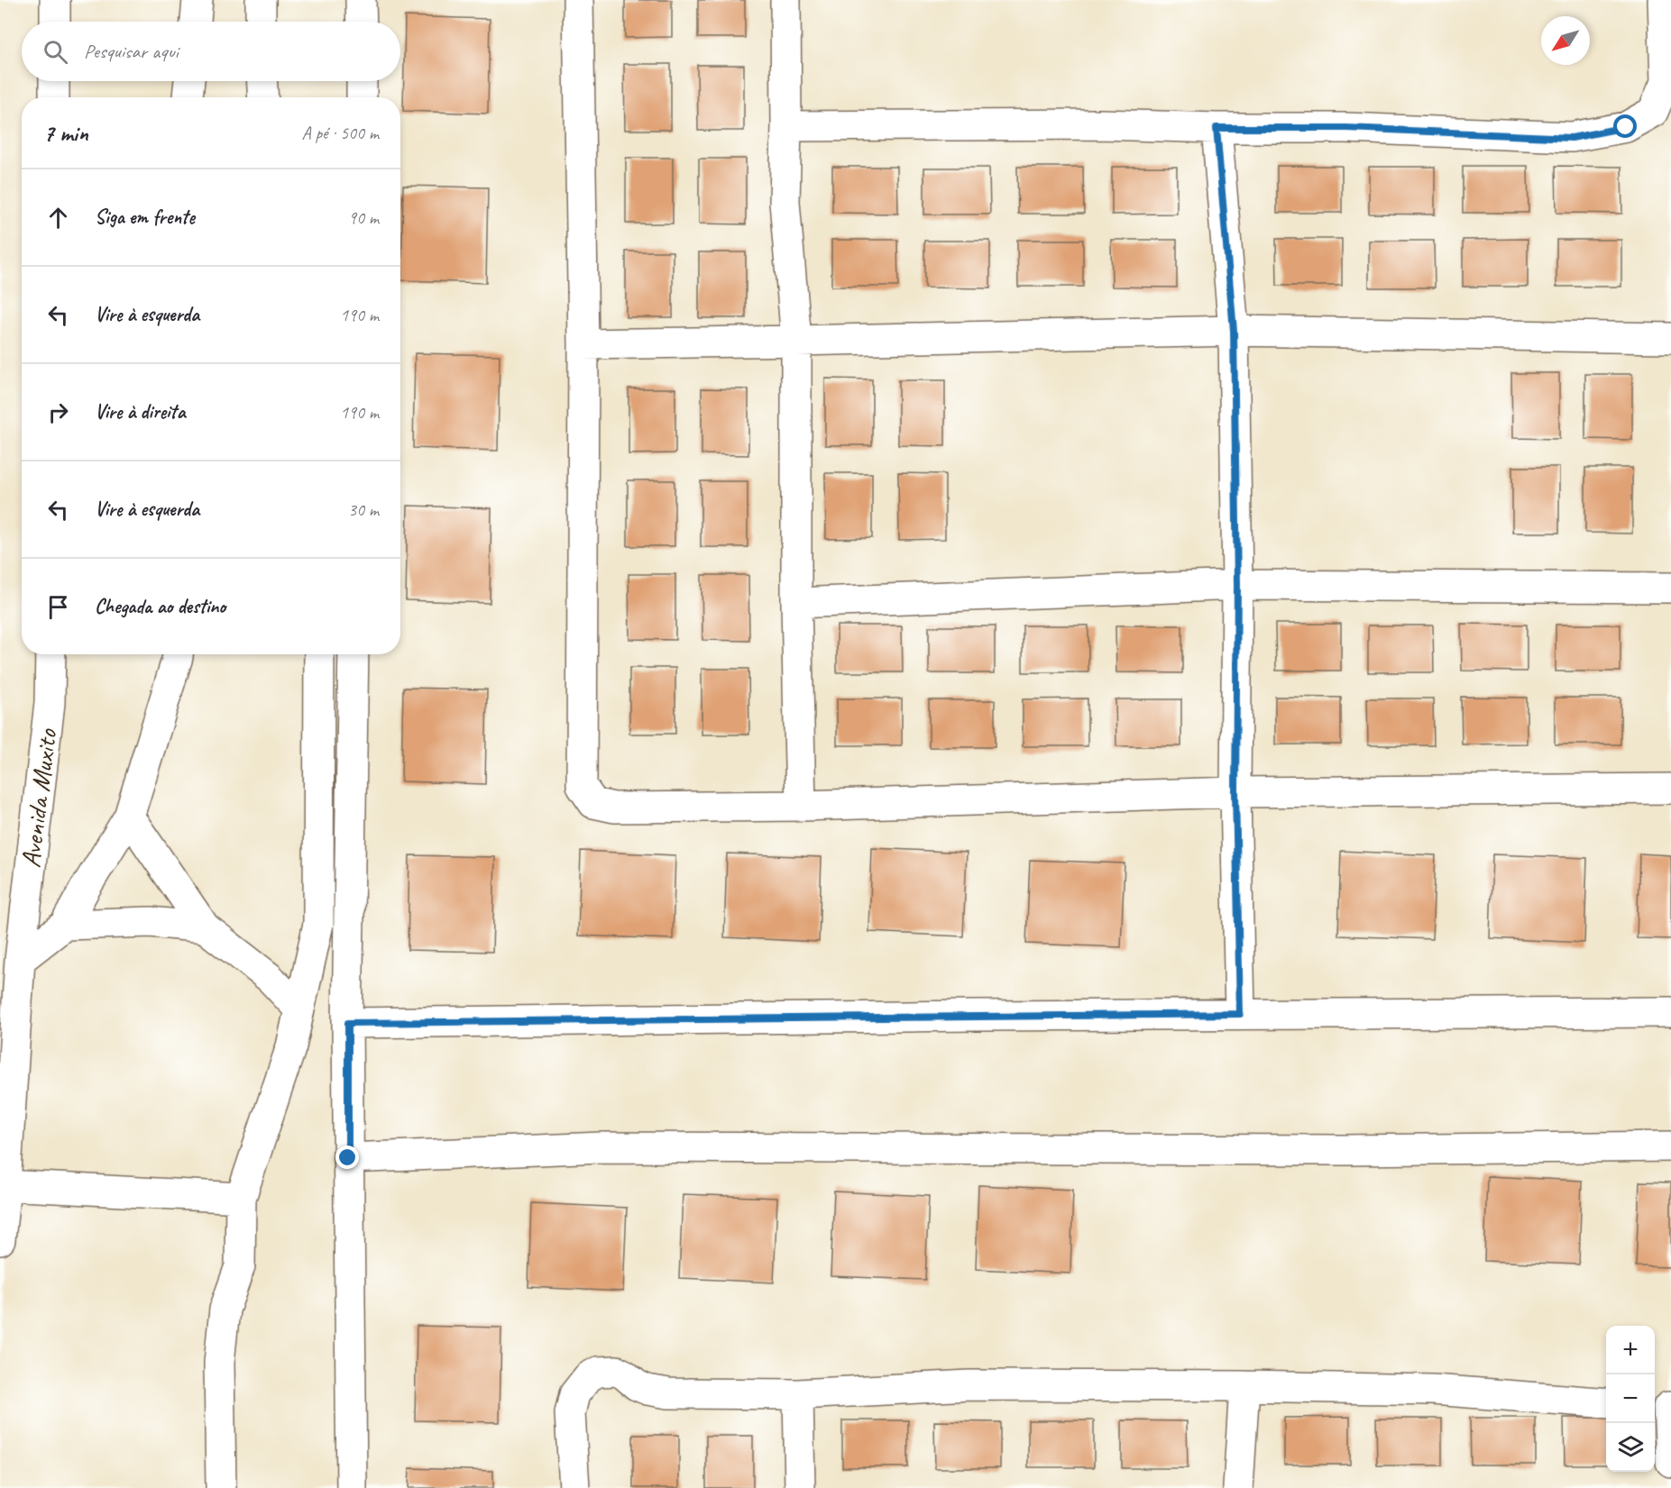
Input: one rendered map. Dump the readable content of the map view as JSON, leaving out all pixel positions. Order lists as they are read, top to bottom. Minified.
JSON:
{"streets":{"street":["Avenida Muxito"]},"north":"bottom left","page":{"search":"Pesquisar aqui","heading":["7 min","A pé · 500 m"],"list":[["Siga em frente","90 m"],["Vire à esquerda","190 m"],["Vire à direita","190 m"],["Vire à esquerda","30 m"],"Chegada ao destino"],"map_buttons":["+","−"]}}
